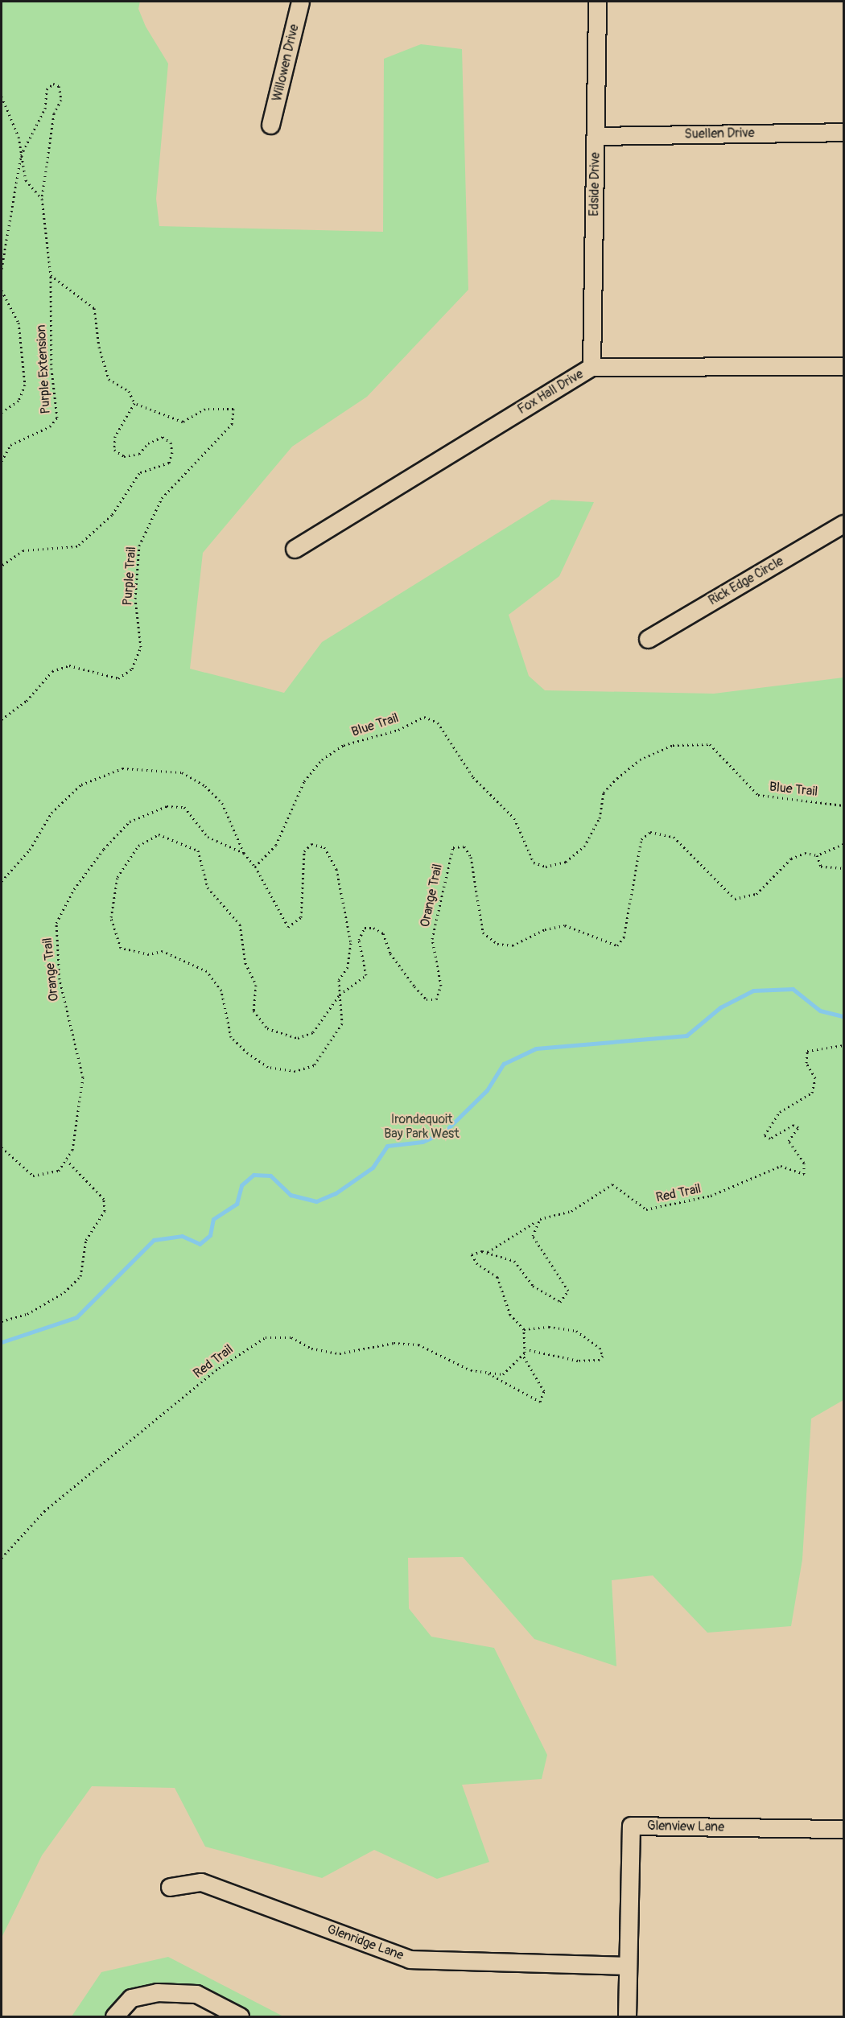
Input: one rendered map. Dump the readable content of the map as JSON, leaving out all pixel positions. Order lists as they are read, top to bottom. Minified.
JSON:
{"streets":{"street":["Willowen Drive","Suellen Drive","Edside Drive","Fox Hall Drive","Rick Edge Circle","Glenview Lane","Glenridge Lane"],"path":["Purple Extension","Purple Trail","Blue Trail","Orange Trail","Red Trail"]},"crossings":[["Suellen Drive","Edside Drive"],["Edside Drive","Fox Hall Drive"],["Purple Extension","Purple Trail"],["Glenview Lane","Glenridge Lane"]],"parks":["Irondequoit Bay Park West"]}
